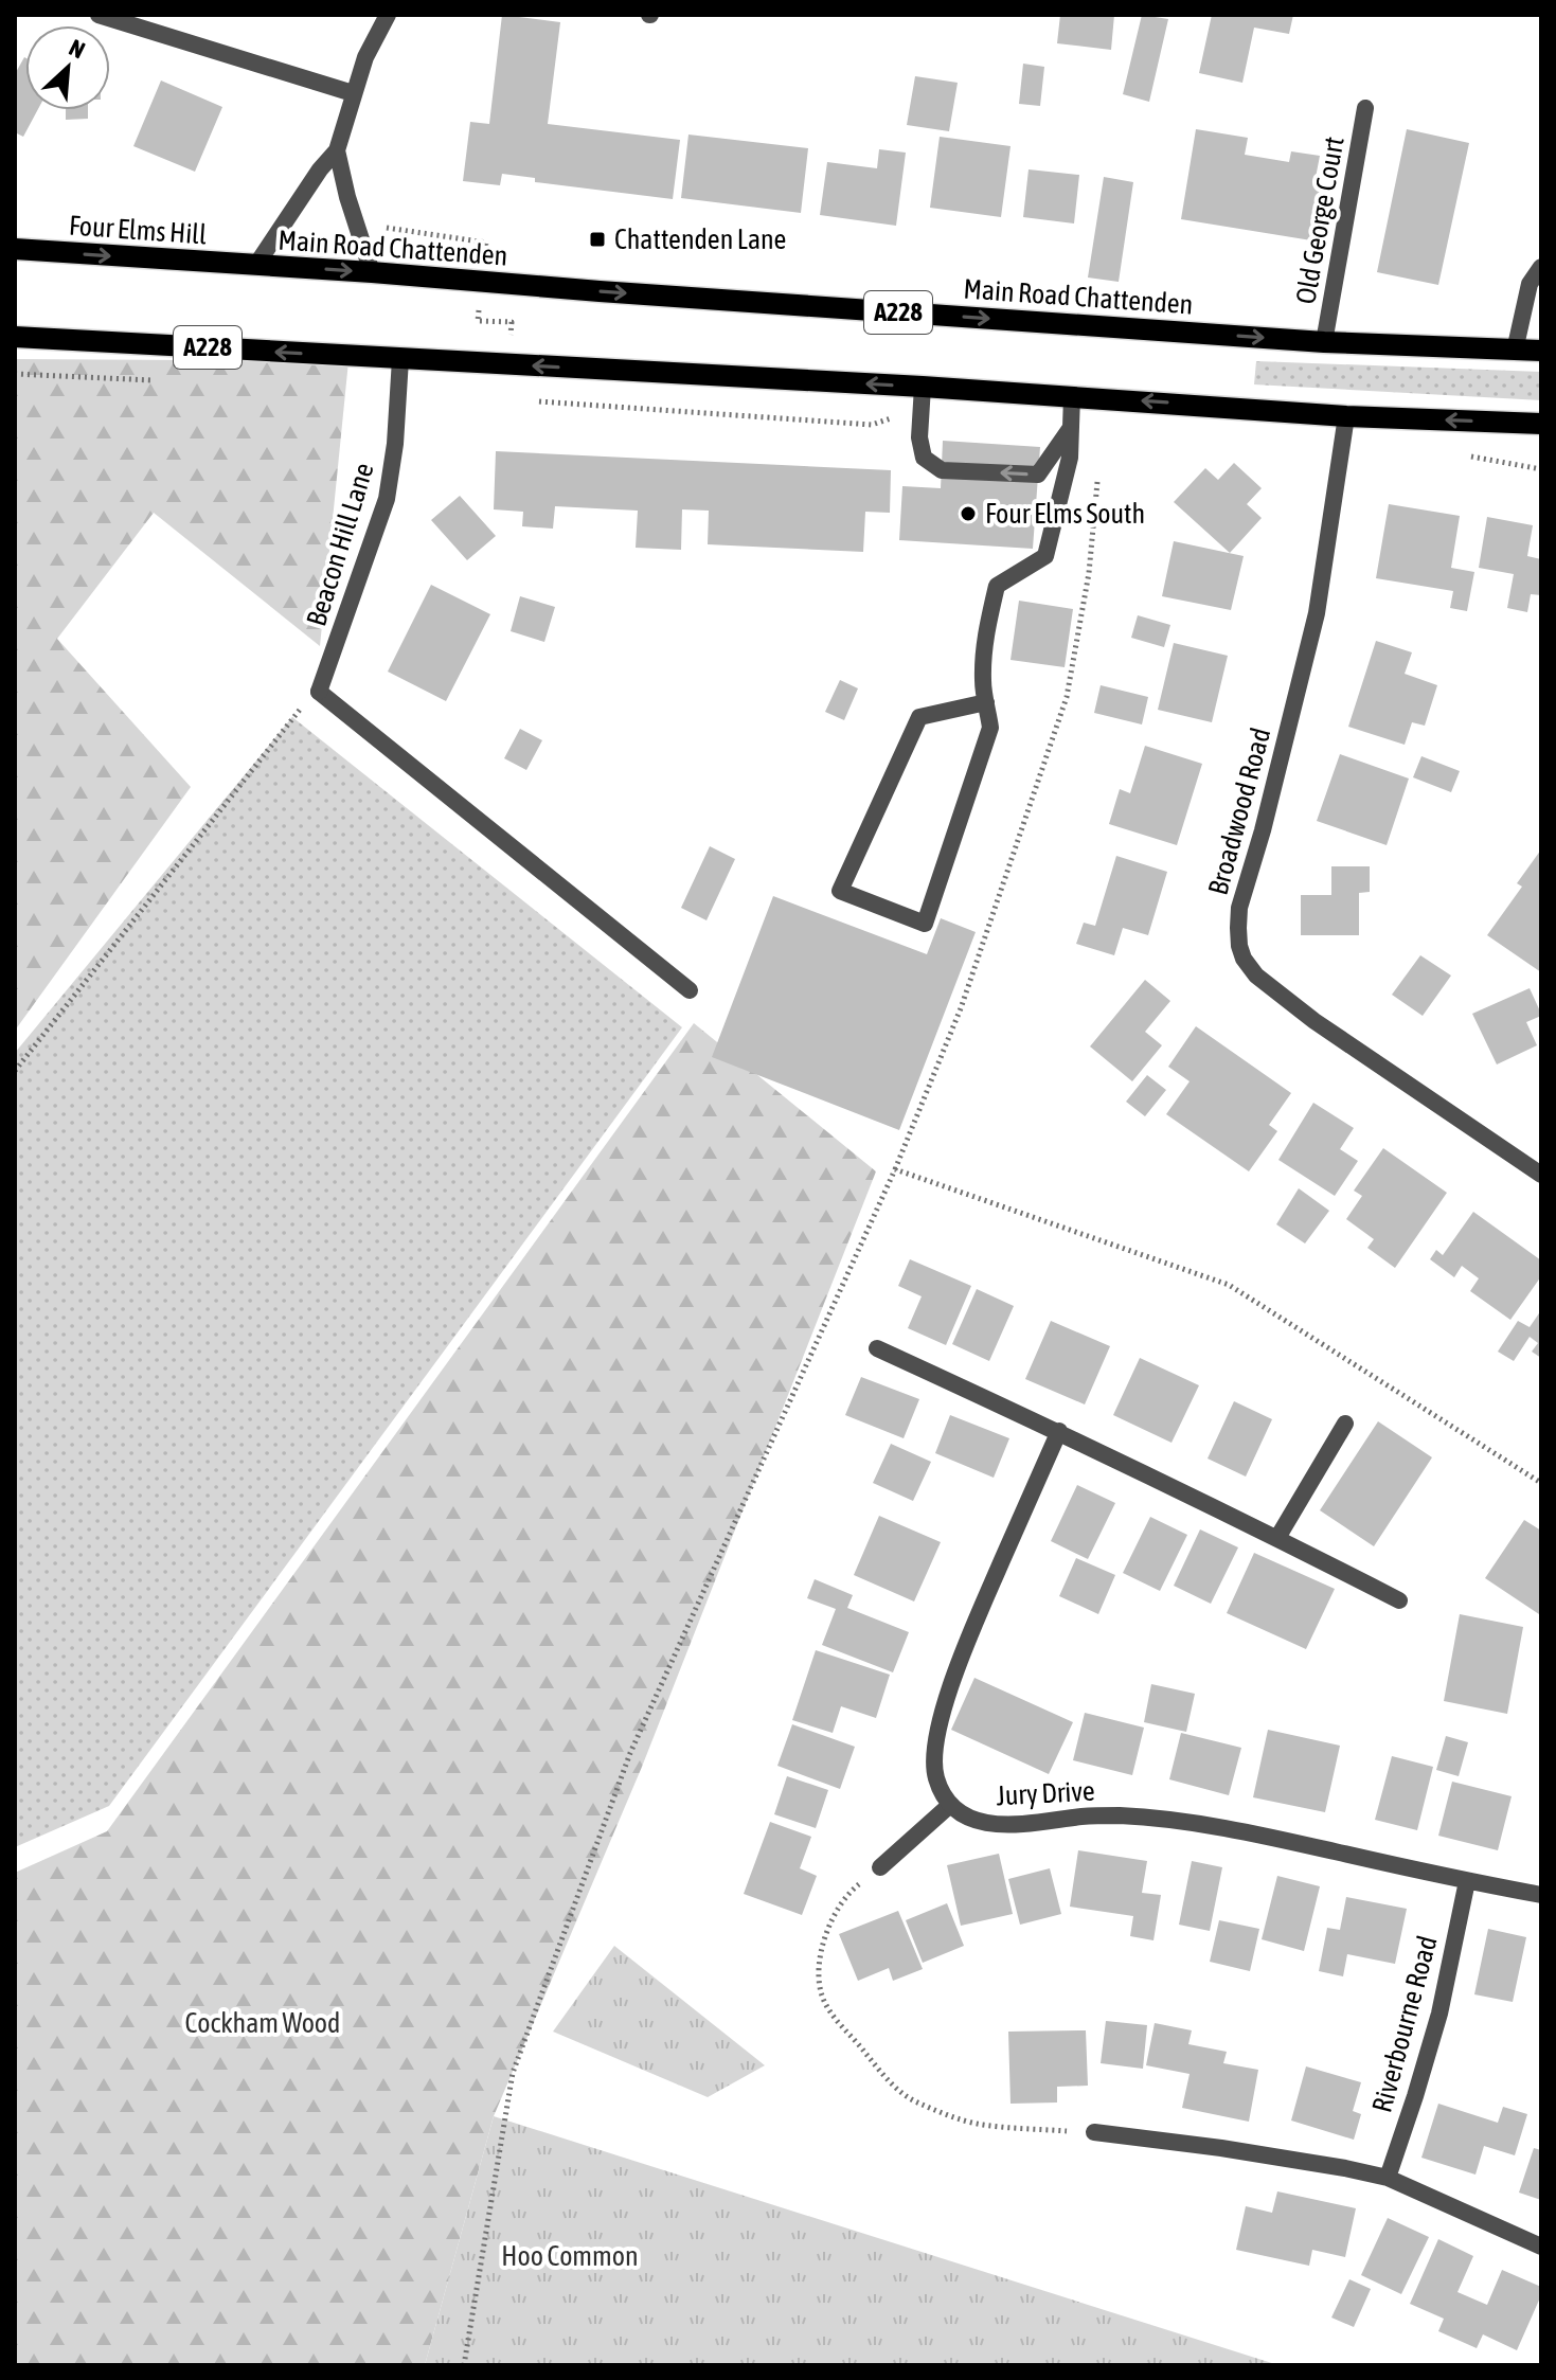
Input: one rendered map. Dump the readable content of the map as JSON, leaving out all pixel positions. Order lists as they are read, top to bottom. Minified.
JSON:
{"streets":{"main road":["Four Elms Hill","Main Road Chattenden","A228"],"street":["Old George Court","Beacon Hill Lane","Broadwood Road","Jury Drive","Riverbourne Road"]},"crossings":[["Old George Court","Main Road Chattenden"],["Four Elms Hill","Main Road Chattenden"],["A228","Beacon Hill Lane"],["A228","Broadwood Road"],["Jury Drive","Riverbourne Road"]],"parks":["Cockham Wood","Hoo Common"],"places":{"transit":["Chattenden Lane"],"other":["Four Elms South"]},"north":"top right"}
